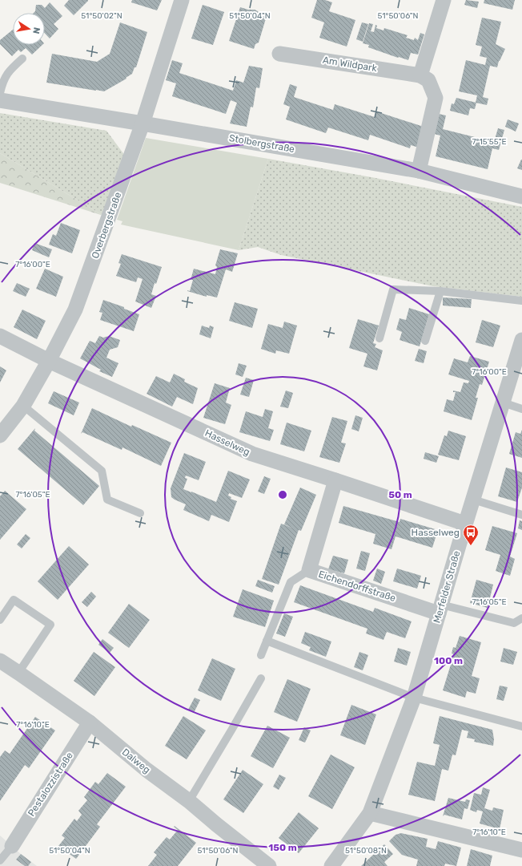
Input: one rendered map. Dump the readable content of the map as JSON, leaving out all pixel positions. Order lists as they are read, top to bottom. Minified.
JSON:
{"streets":{"street":["Am Wildpark","Stolbergstraße","Overbergstraße","Hasselweg","Eichendorffstraße","Merfelder Straße","Dalweg","Pestalozzistraße"]},"crossings":[["Stolbergstraße","Overbergstraße"],["Overbergstraße","Hasselweg"],["Hasselweg","Eichendorffstraße"],["Hasselweg","Merfelder Straße"],["Eichendorffstraße","Merfelder Straße"],["Dalweg","Pestalozzistraße"]],"places":{"bus stop":["Hasselweg"]},"north":"right","coordinates":["51°50'02\"N","51°50'04\"N","51°50'06\"N","7°15'55\"E","7°16'00\"E","7°16'05\"E","7°16'10\"E","51°50'08\"N"],"rings":["50 m","100 m","150 m"]}
